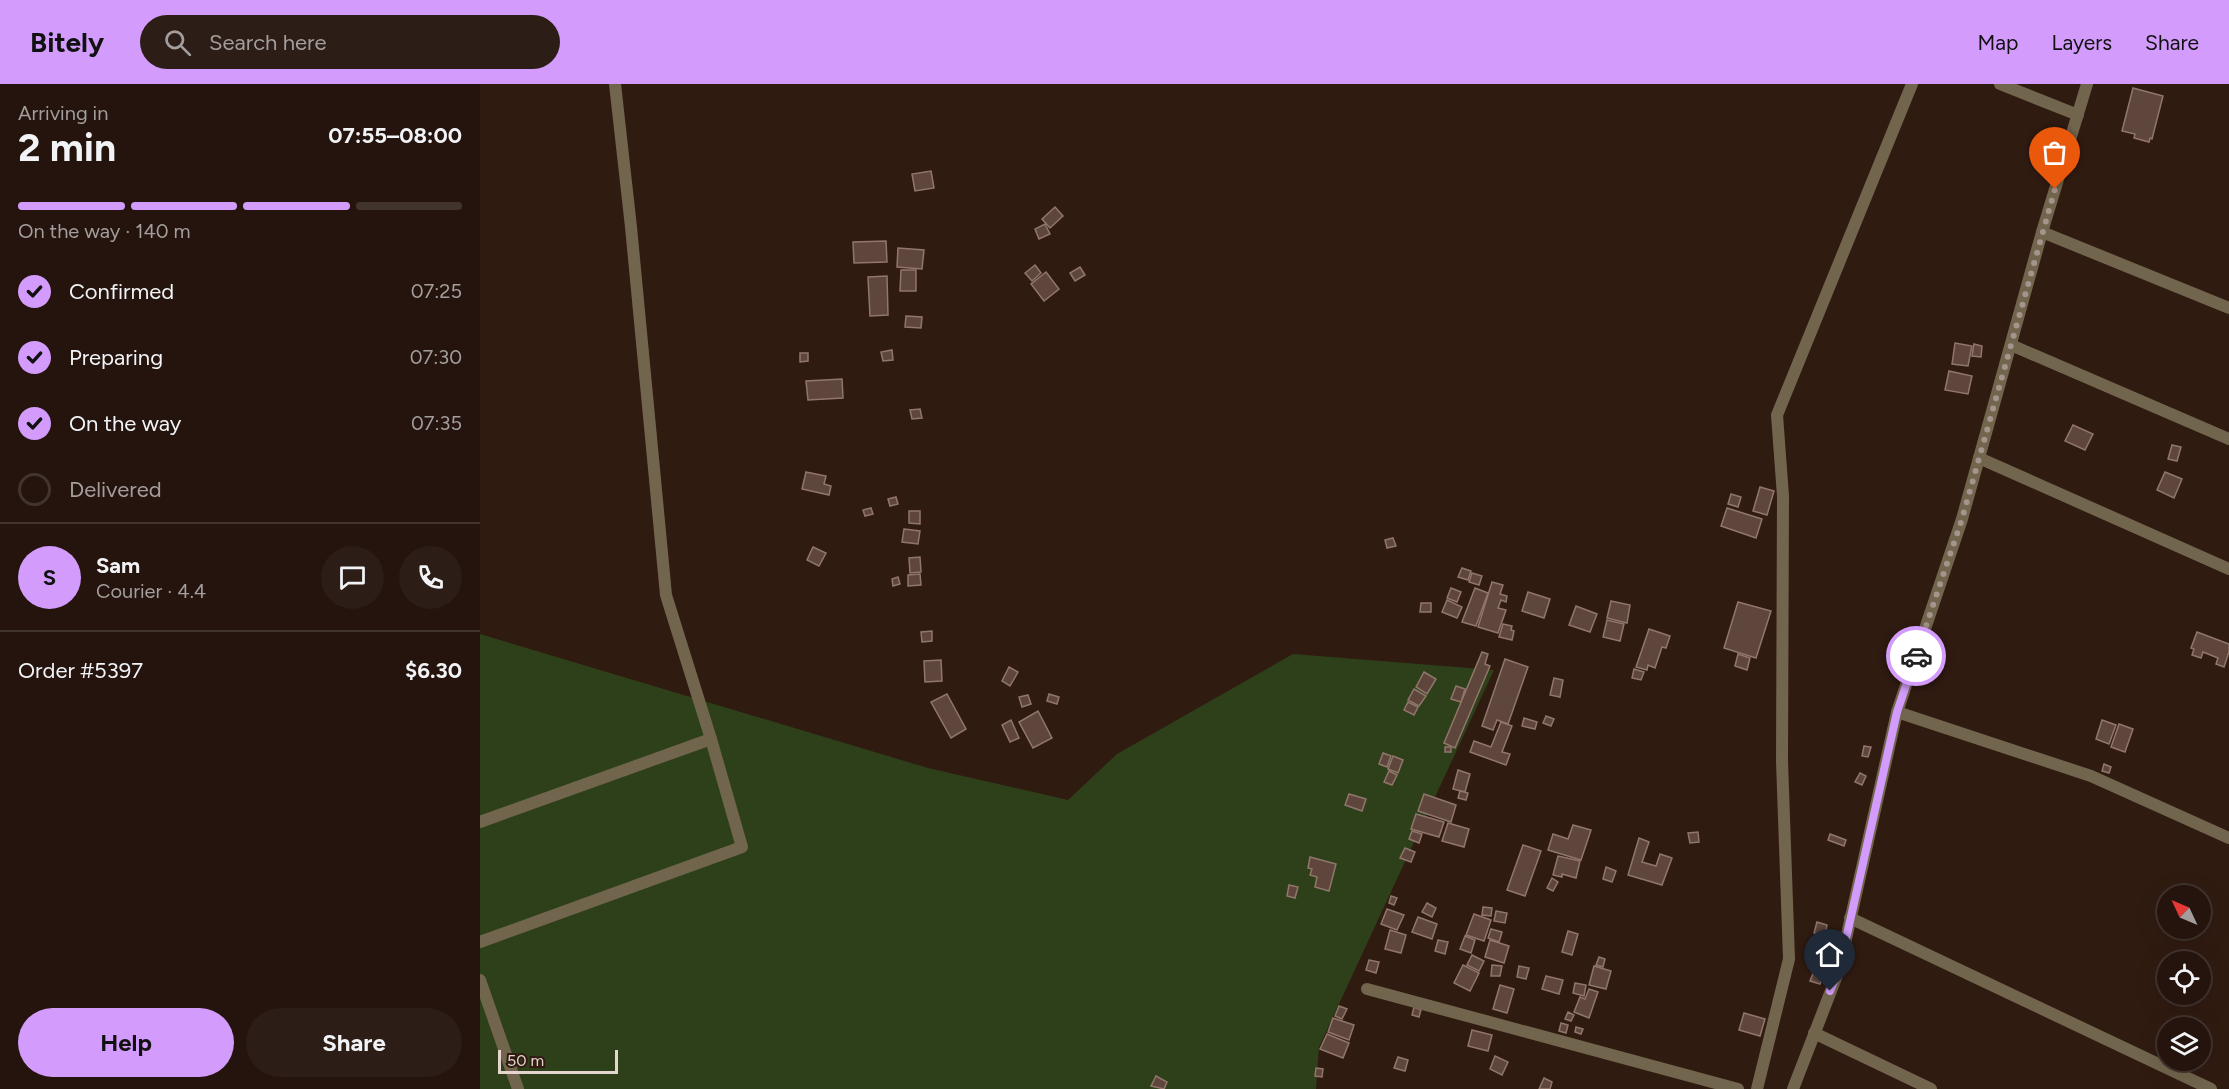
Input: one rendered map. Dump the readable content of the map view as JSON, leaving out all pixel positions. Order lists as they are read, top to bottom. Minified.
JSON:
{"scale_bar":"50 m","north":"top left","page":{"header":"Bitely","search":"Search here","nav":["Map","Layers","Share"],"heading":["2 min","Arriving in","07:55–08:00"],"panel":["Sam","Courier · 4.4","Order #5397","$6.30"],"bar":"On the way · 140 m","list":[["Confirmed","07:25"],["Preparing","07:30"],["On the way","07:35"],"Delivered"],"round":"S","buttons":["Help","Share"],"scale":"50 m"}}
